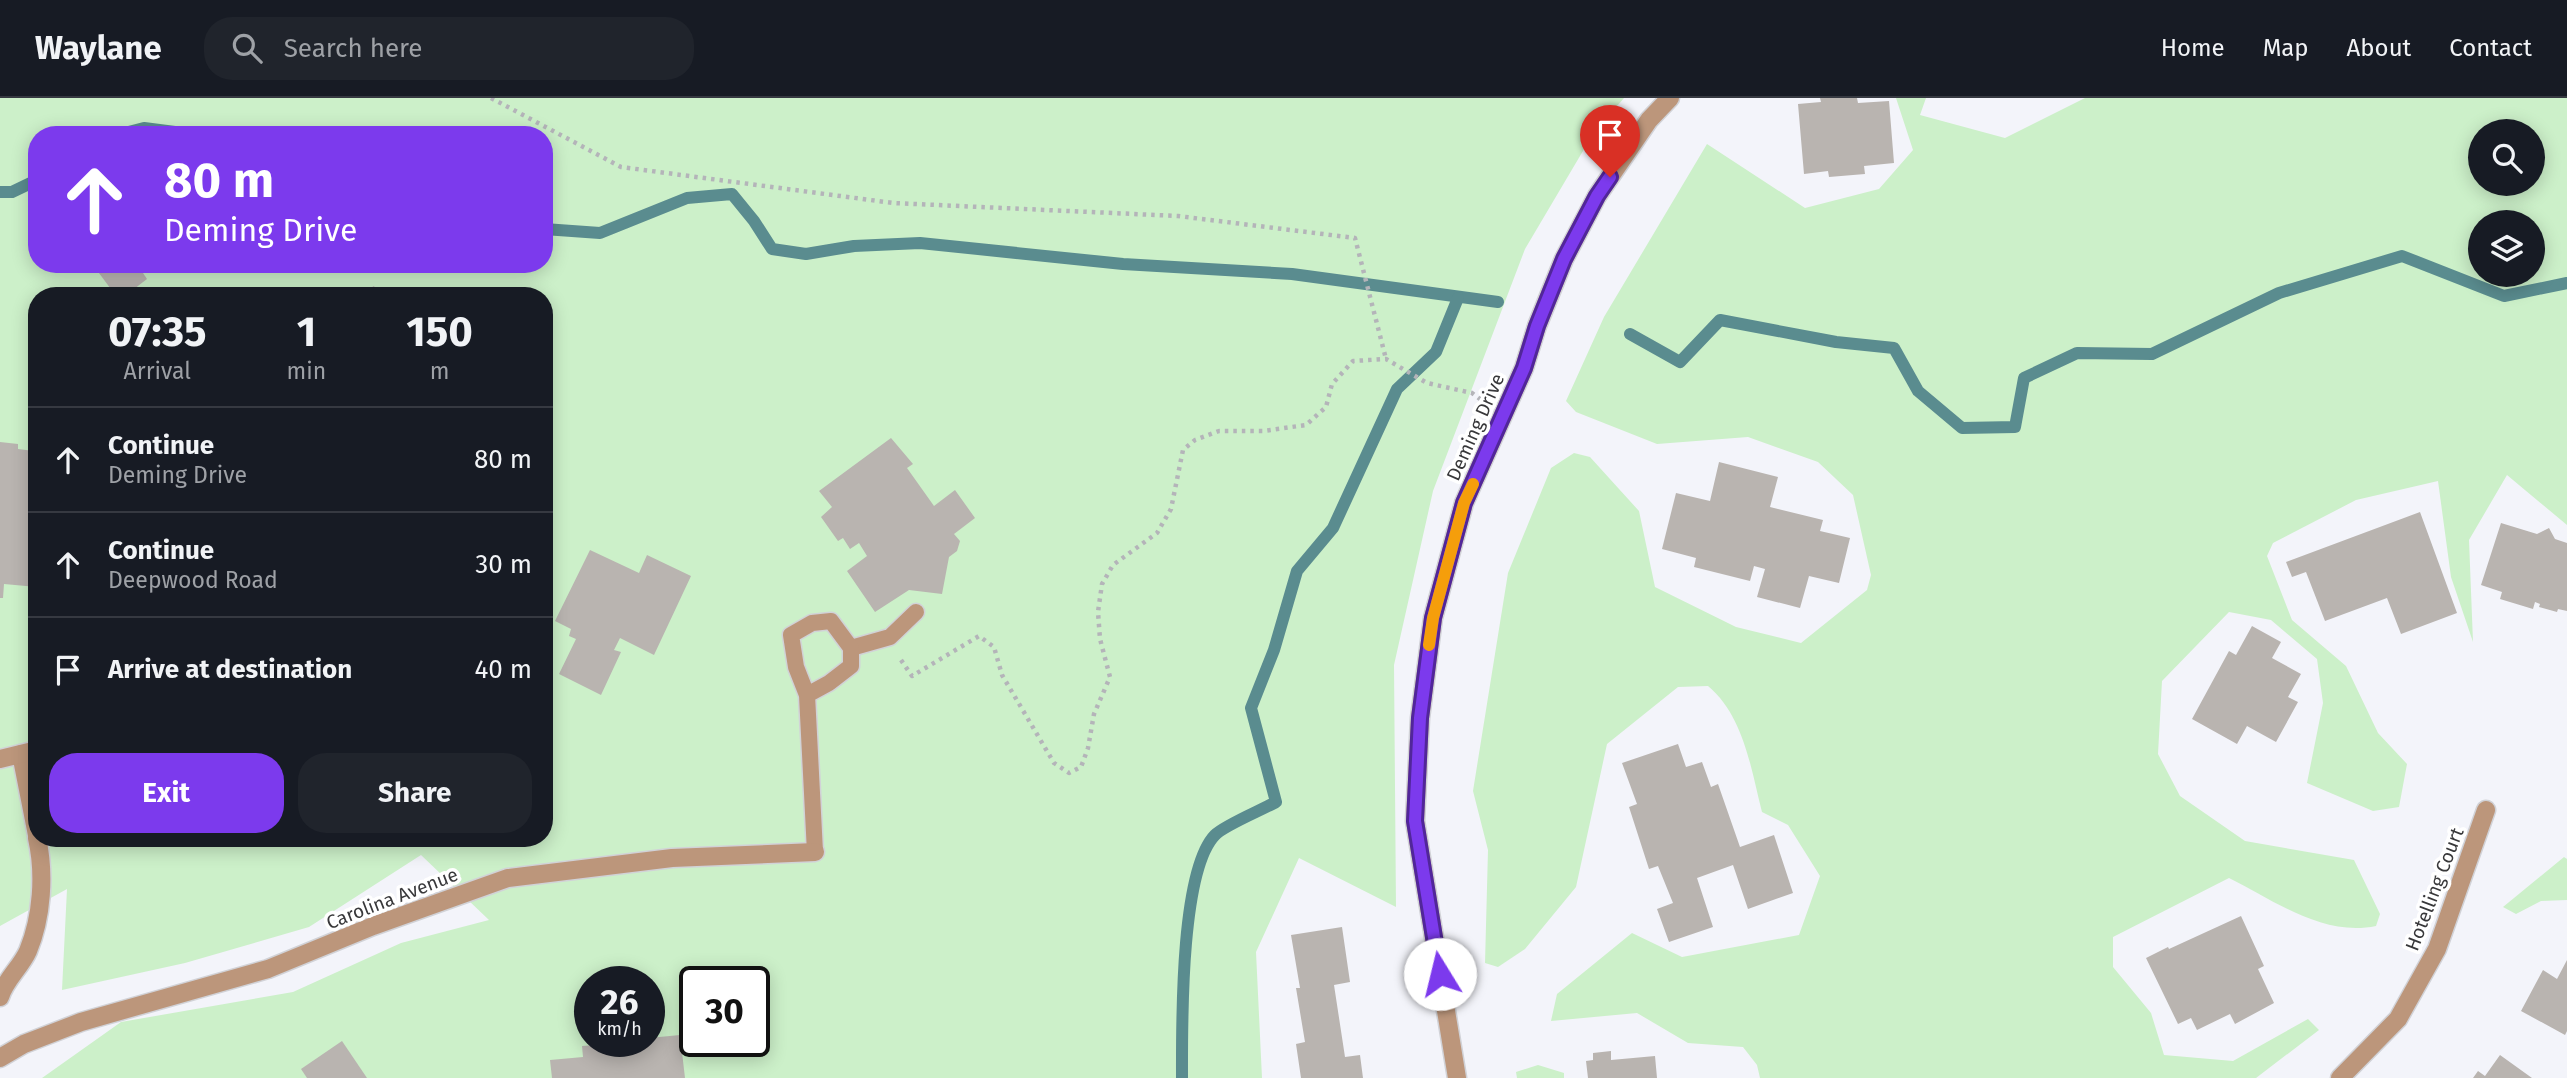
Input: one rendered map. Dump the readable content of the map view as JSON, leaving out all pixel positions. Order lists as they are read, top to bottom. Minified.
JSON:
{"streets":{"street":["Deming Drive","Hotelling Court","Carolina Avenue"]},"page":{"header":"Waylane","search":"Search here","nav":["Home","Map","About","Contact"],"turn":["80 m","Deming Drive"],"eta":["07:35","Arrival","1","min","150","m"],"list":[{"name":"Continue","note":"Deming Drive","value":"80 m"},{"name":"Continue","note":"Deepwood Road","value":"30 m"},{"name":"Arrive at destination","value":"40 m"}],"buttons":["Exit","Share"],"speed":"26 km/h","limit":"30"}}
